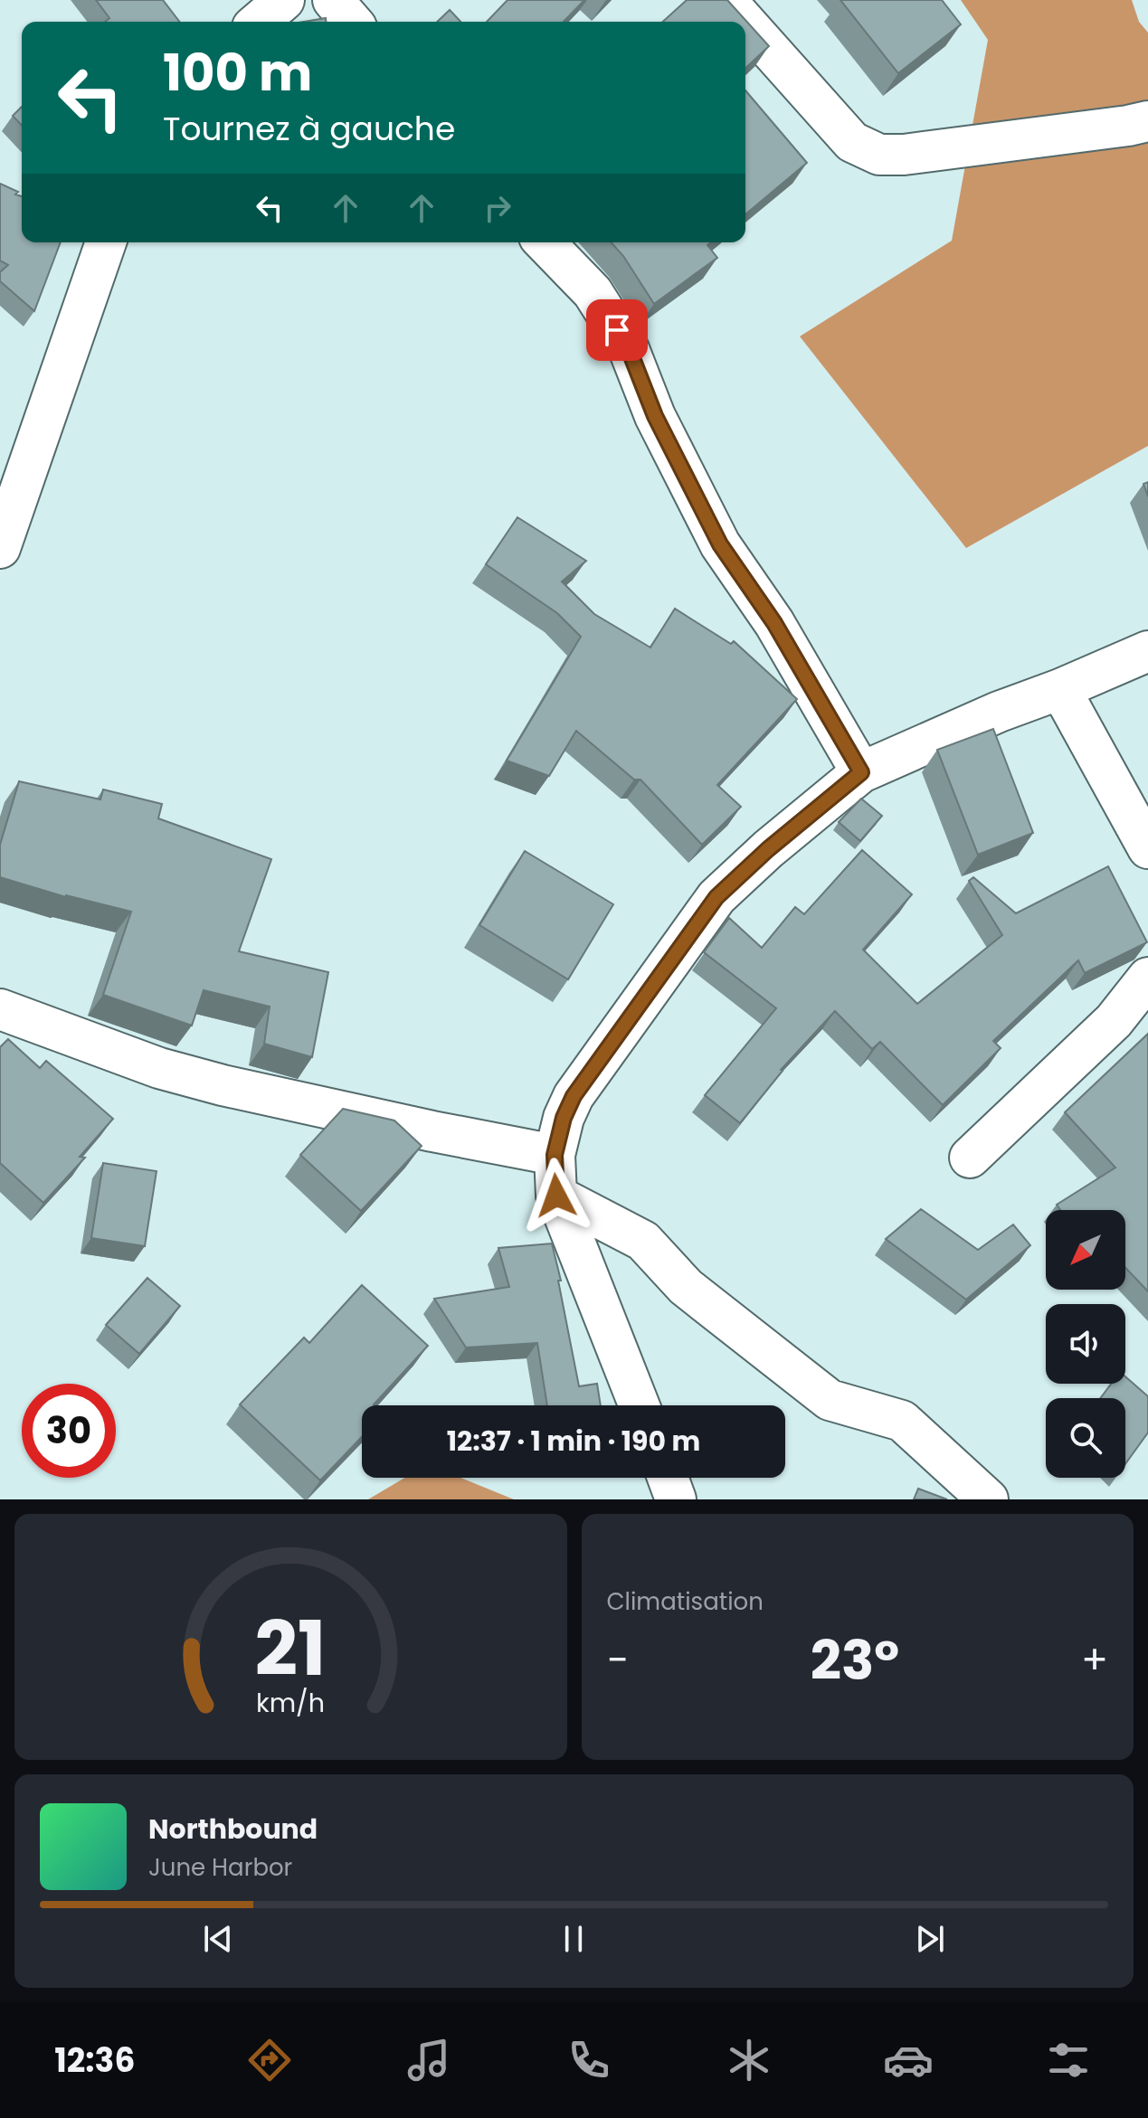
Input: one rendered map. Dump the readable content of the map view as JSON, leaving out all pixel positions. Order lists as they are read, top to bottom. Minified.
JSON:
{"north":"bottom left","page":{"turn":["100 m","Tournez à gauche"],"limit":"30","trip":"12:37 · 1 min · 190 m","tile":"Climatisation","heat":["−","23°","+"],"song":["Northbound","June Harbor"],"tabs":"12:36","gauge":["21","km/h"]}}
